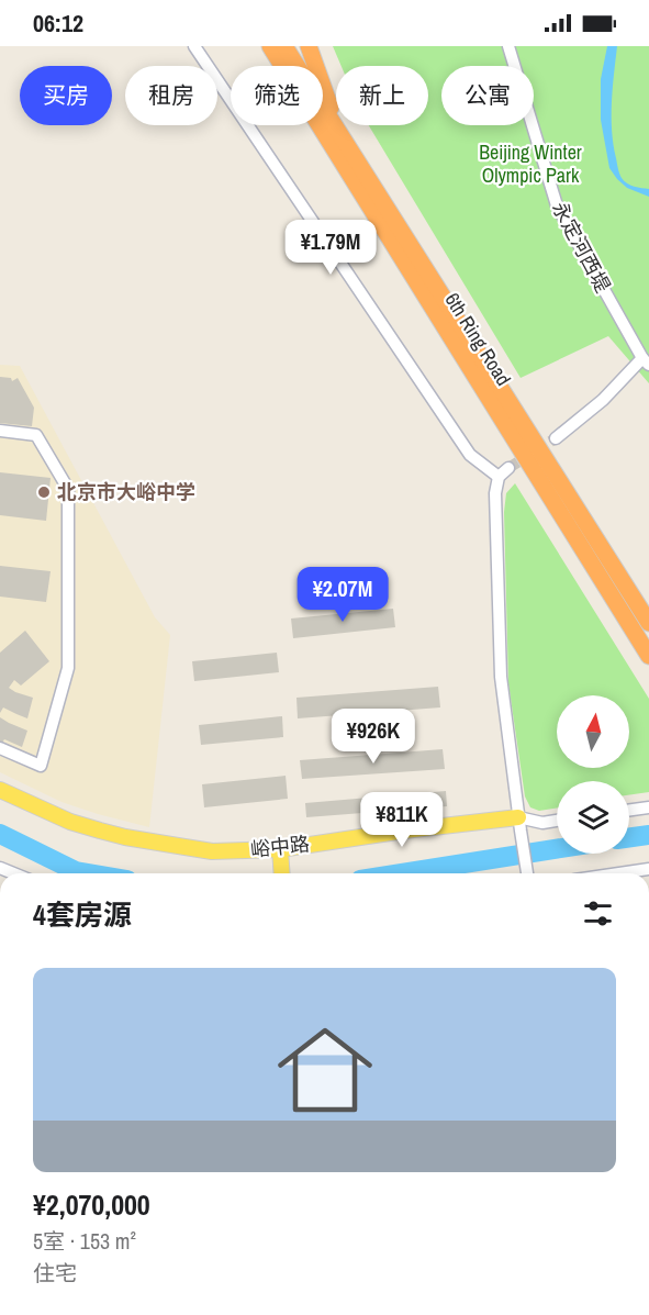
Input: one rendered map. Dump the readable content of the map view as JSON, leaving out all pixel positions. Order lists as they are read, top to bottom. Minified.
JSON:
{"streets":{"highway":["6th Ring Road"],"main road":["峪中路"],"street":["永定河西堤"]},"parks":["Beijing Winter Olympic Park"],"places":["北京市大峪中学"],"north":"top","page":{"status":"06:12","chip":["买房","租房","筛选","新上","公寓"],"price":["¥1.79M","¥2.07M","¥926K","¥811K"],"heading":"4套房源","list":[{"name":"¥2,070,000","note":"5室 · 153 m² · 住宅"}]}}
